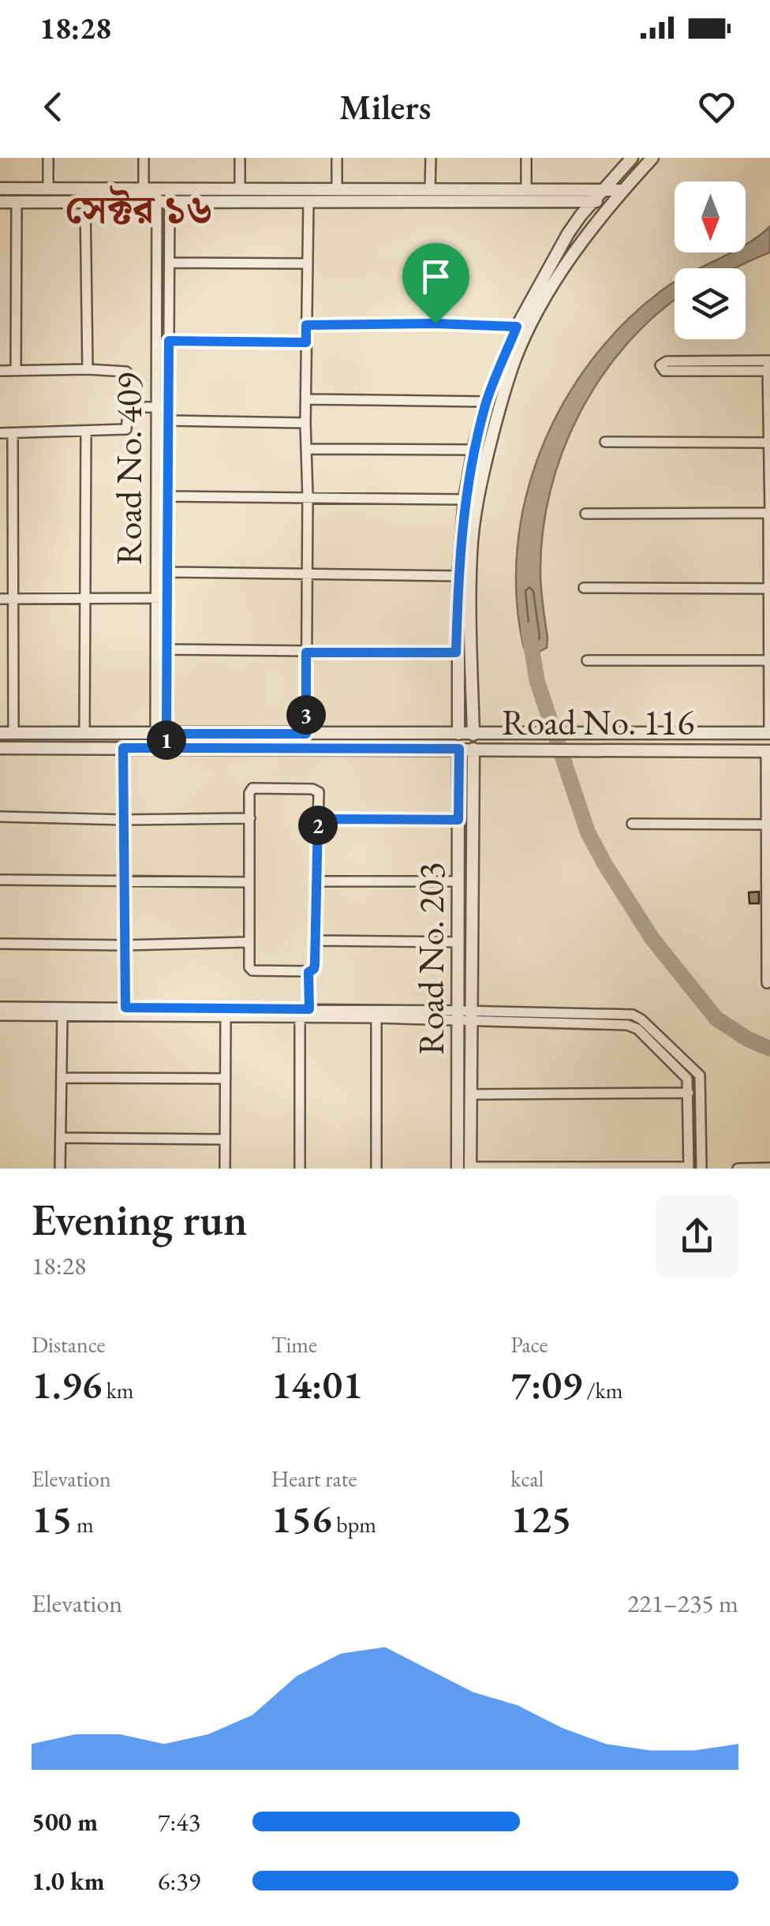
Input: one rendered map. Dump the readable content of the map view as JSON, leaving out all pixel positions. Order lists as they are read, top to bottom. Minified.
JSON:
{"streets":{"street":["Road No. 409","Road No. 116","Road No. 203"]},"crossings":[["Road No. 409","Road No. 116"],["Road No. 116","Road No. 203"]],"districts":["সেক্টর ১৬"],"north":"bottom","page":{"status":"18:28","header":"Milers","pins":["3","1","2"],"heading":["Evening run","18:28"],"stats":[["Distance","1.96 km"],["Time","14:01"],["Pace","7:09 /km"],["Elevation","15 m"],["Heart rate","156 bpm"],["kcal","125"]],"chart":["Elevation","221–235 m"],"list":[{"name":"500 m","note":"7:43"},{"name":"1.0 km","note":"6:39"}]}}
